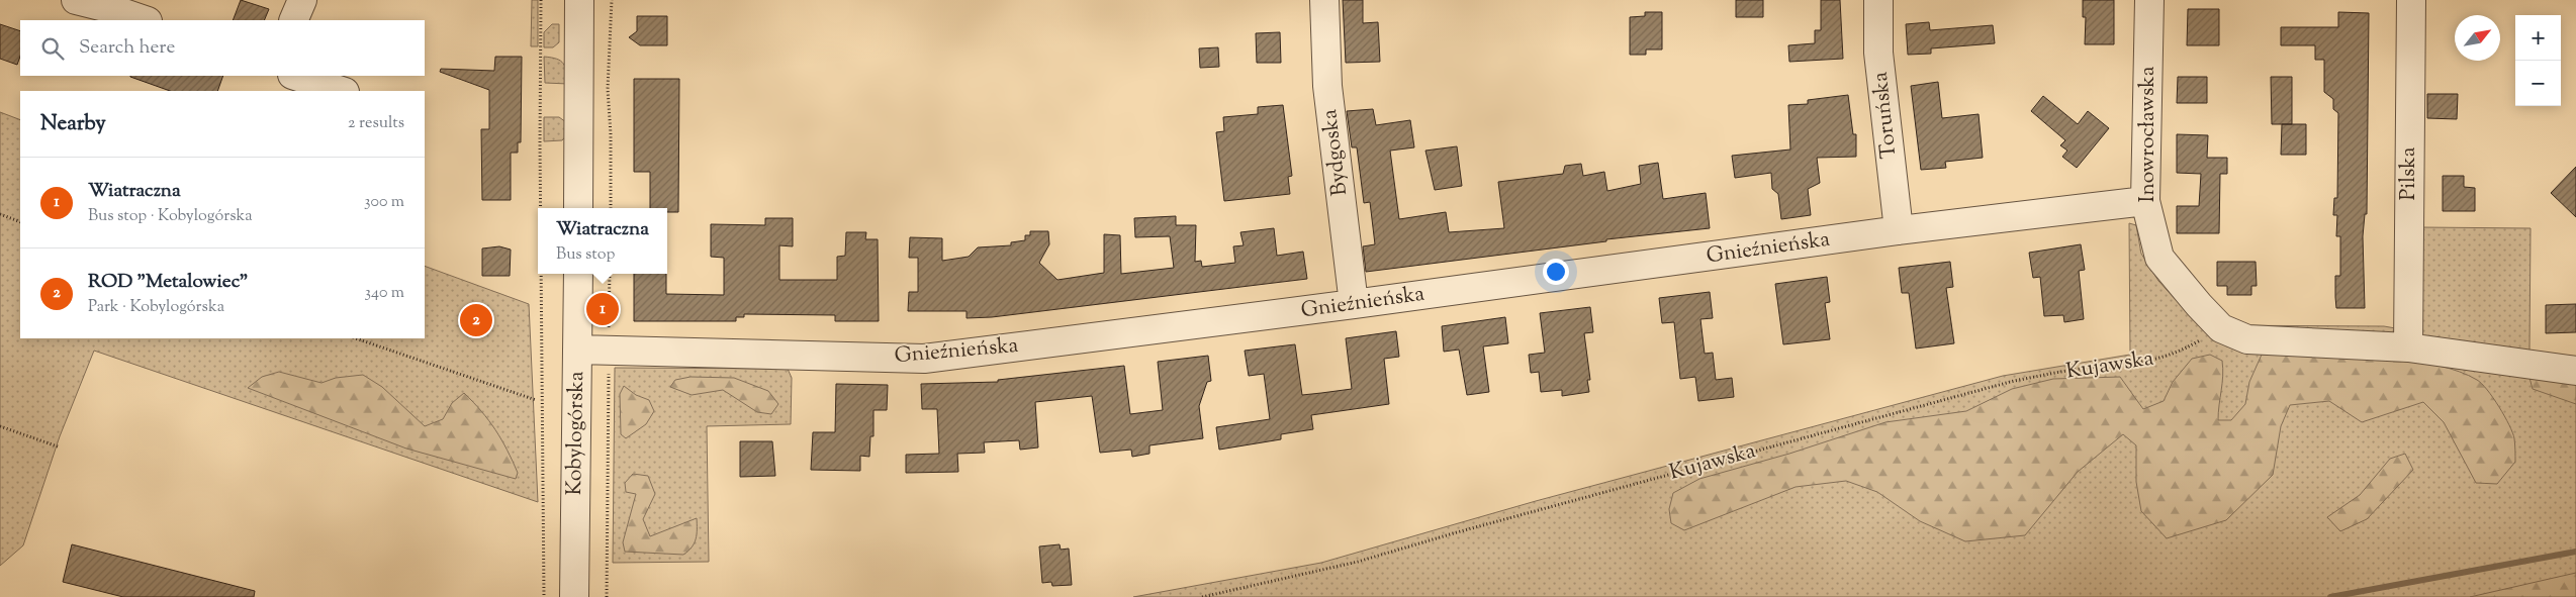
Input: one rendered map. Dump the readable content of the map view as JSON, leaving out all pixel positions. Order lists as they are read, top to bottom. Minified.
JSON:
{"streets":{"street":["Toruńska","Inowrocławska","Bydgoska","Pilska","Gnieźnieńska","Kobylogórska"],"path":["Kujawska"]},"crossings":[["Toruńska","Gnieźnieńska"],["Inowrocławska","Pilska"],["Inowrocławska","Gnieźnieńska"],["Inowrocławska","Kujawska"],["Bydgoska","Gnieźnieńska"],["Gnieźnieńska","Kobylogórska"]],"north":"top right","page":{"map_buttons":["+","−"],"search":"Search here","heading":["Nearby","2 results"],"list":[{"mark":"1","name":"Wiatraczna","note":"Bus stop · Kobylogórska","value":"300 m"},{"mark":"2","name":"ROD \"Metalowiec\"","note":"Park · Kobylogórska","value":"340 m"}],"popup":["Wiatraczna","Bus stop"],"pins":["1","2"]}}
